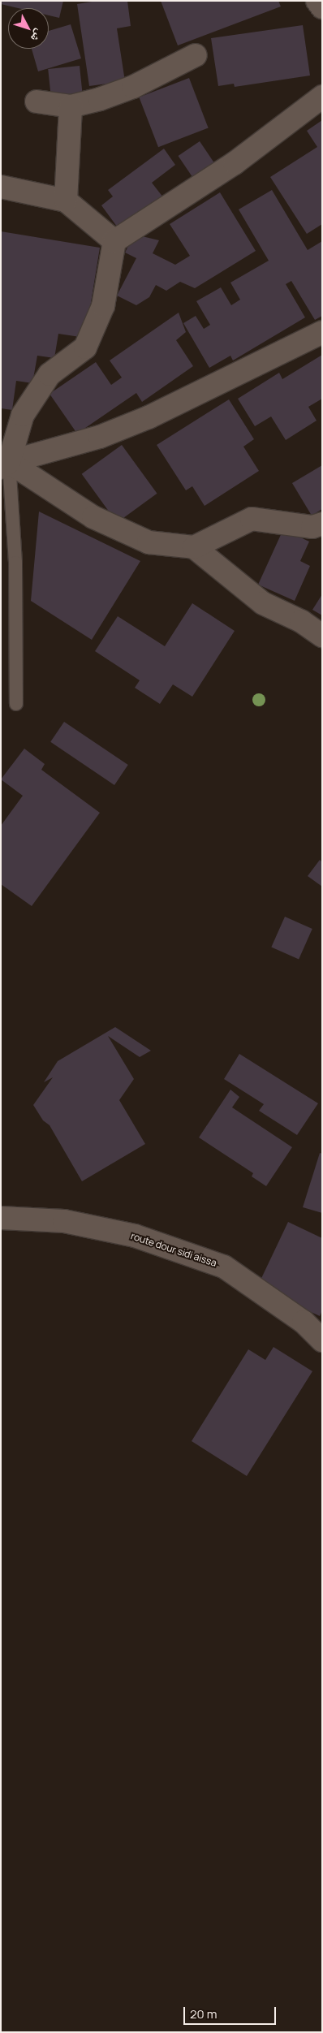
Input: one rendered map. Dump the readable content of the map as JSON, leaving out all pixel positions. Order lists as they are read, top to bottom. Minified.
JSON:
{"streets":{"street":["route dour sidi aissa"]},"scale_bar":"20 m","north":"bottom right"}
